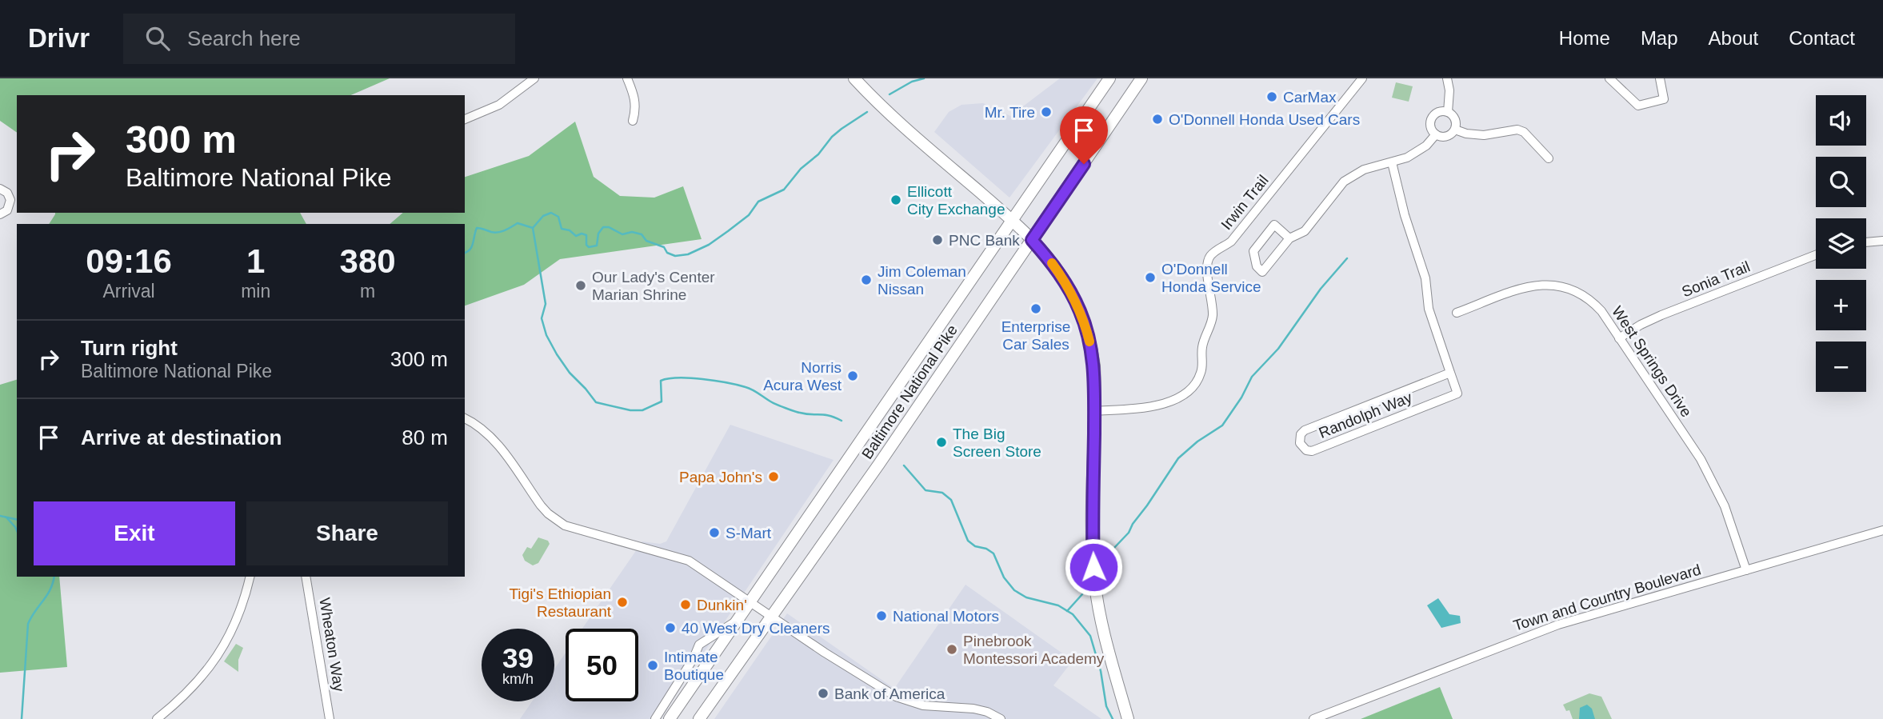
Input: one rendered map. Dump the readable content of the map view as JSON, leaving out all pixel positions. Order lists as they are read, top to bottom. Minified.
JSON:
{"streets":{"main road":["Baltimore National Pike"],"street":["Irwin Trail","Sonia Trail","West Springs Drive","Randolph Way","Town and Country Boulevard","Wheaton Way"]},"crossings":[["Sonia Trail","West Springs Drive"],["West Springs Drive","Town and Country Boulevard"]],"places":["CarMax","Mr. Tire","O'Donnell Honda Used Cars","Ellicott City Exchange","PNC Bank","O'Donnell Honda Service","Jim Coleman Nissan","Our Lady's Center Marian Shrine","Enterprise Car Sales","Norris Acura West","The Big Screen Store","Papa John's","S-Mart","Tigi's Ethiopian Restaurant","Dunkin'","National Motors","40 West Dry Cleaners","Pinebrook Montessori Academy","Intimate Boutique","Bank of America"],"page":{"header":"Drivr","search":"Search here","nav":["Home","Map","About","Contact"],"map_buttons":["+","−"],"turn":["300 m","Baltimore National Pike"],"eta":["09:16","Arrival","1","min","380","m"],"list":[{"name":"Turn right","note":"Baltimore National Pike","value":"300 m"},{"name":"Arrive at destination","value":"80 m"}],"buttons":["Exit","Share"],"speed":"39 km/h","limit":"50"}}
